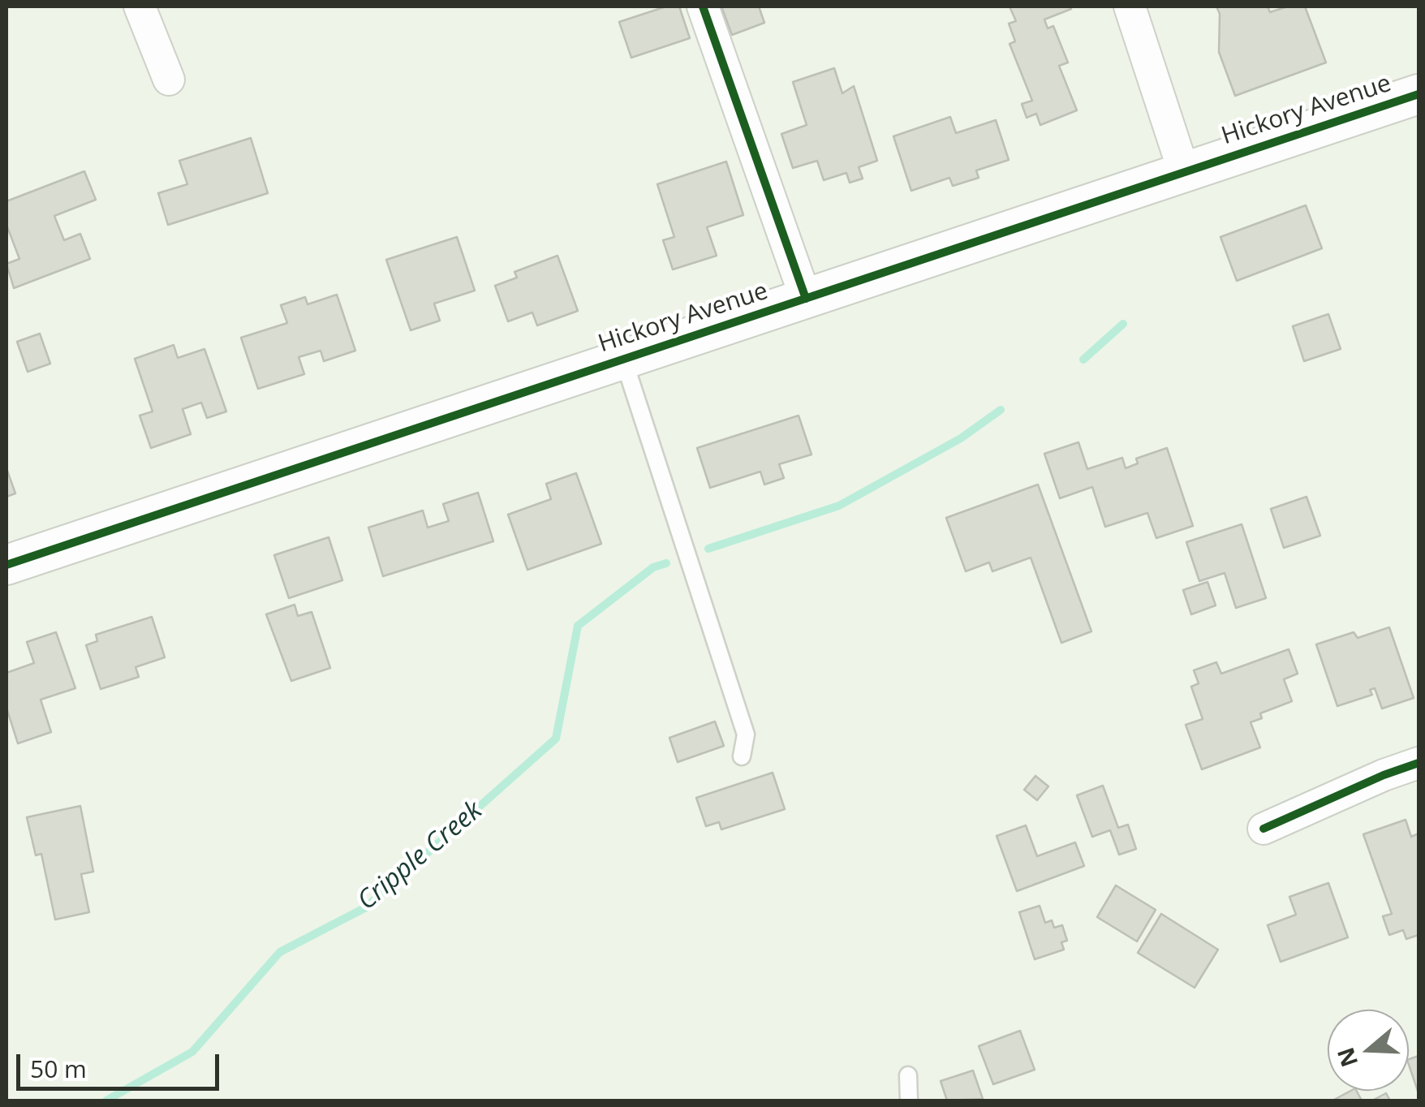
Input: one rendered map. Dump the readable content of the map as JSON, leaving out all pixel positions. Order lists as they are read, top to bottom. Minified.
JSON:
{"streets":{"street":["Hickory Avenue"]},"water":["Cripple Creek"],"scale_bar":"50 m","north":"left"}
